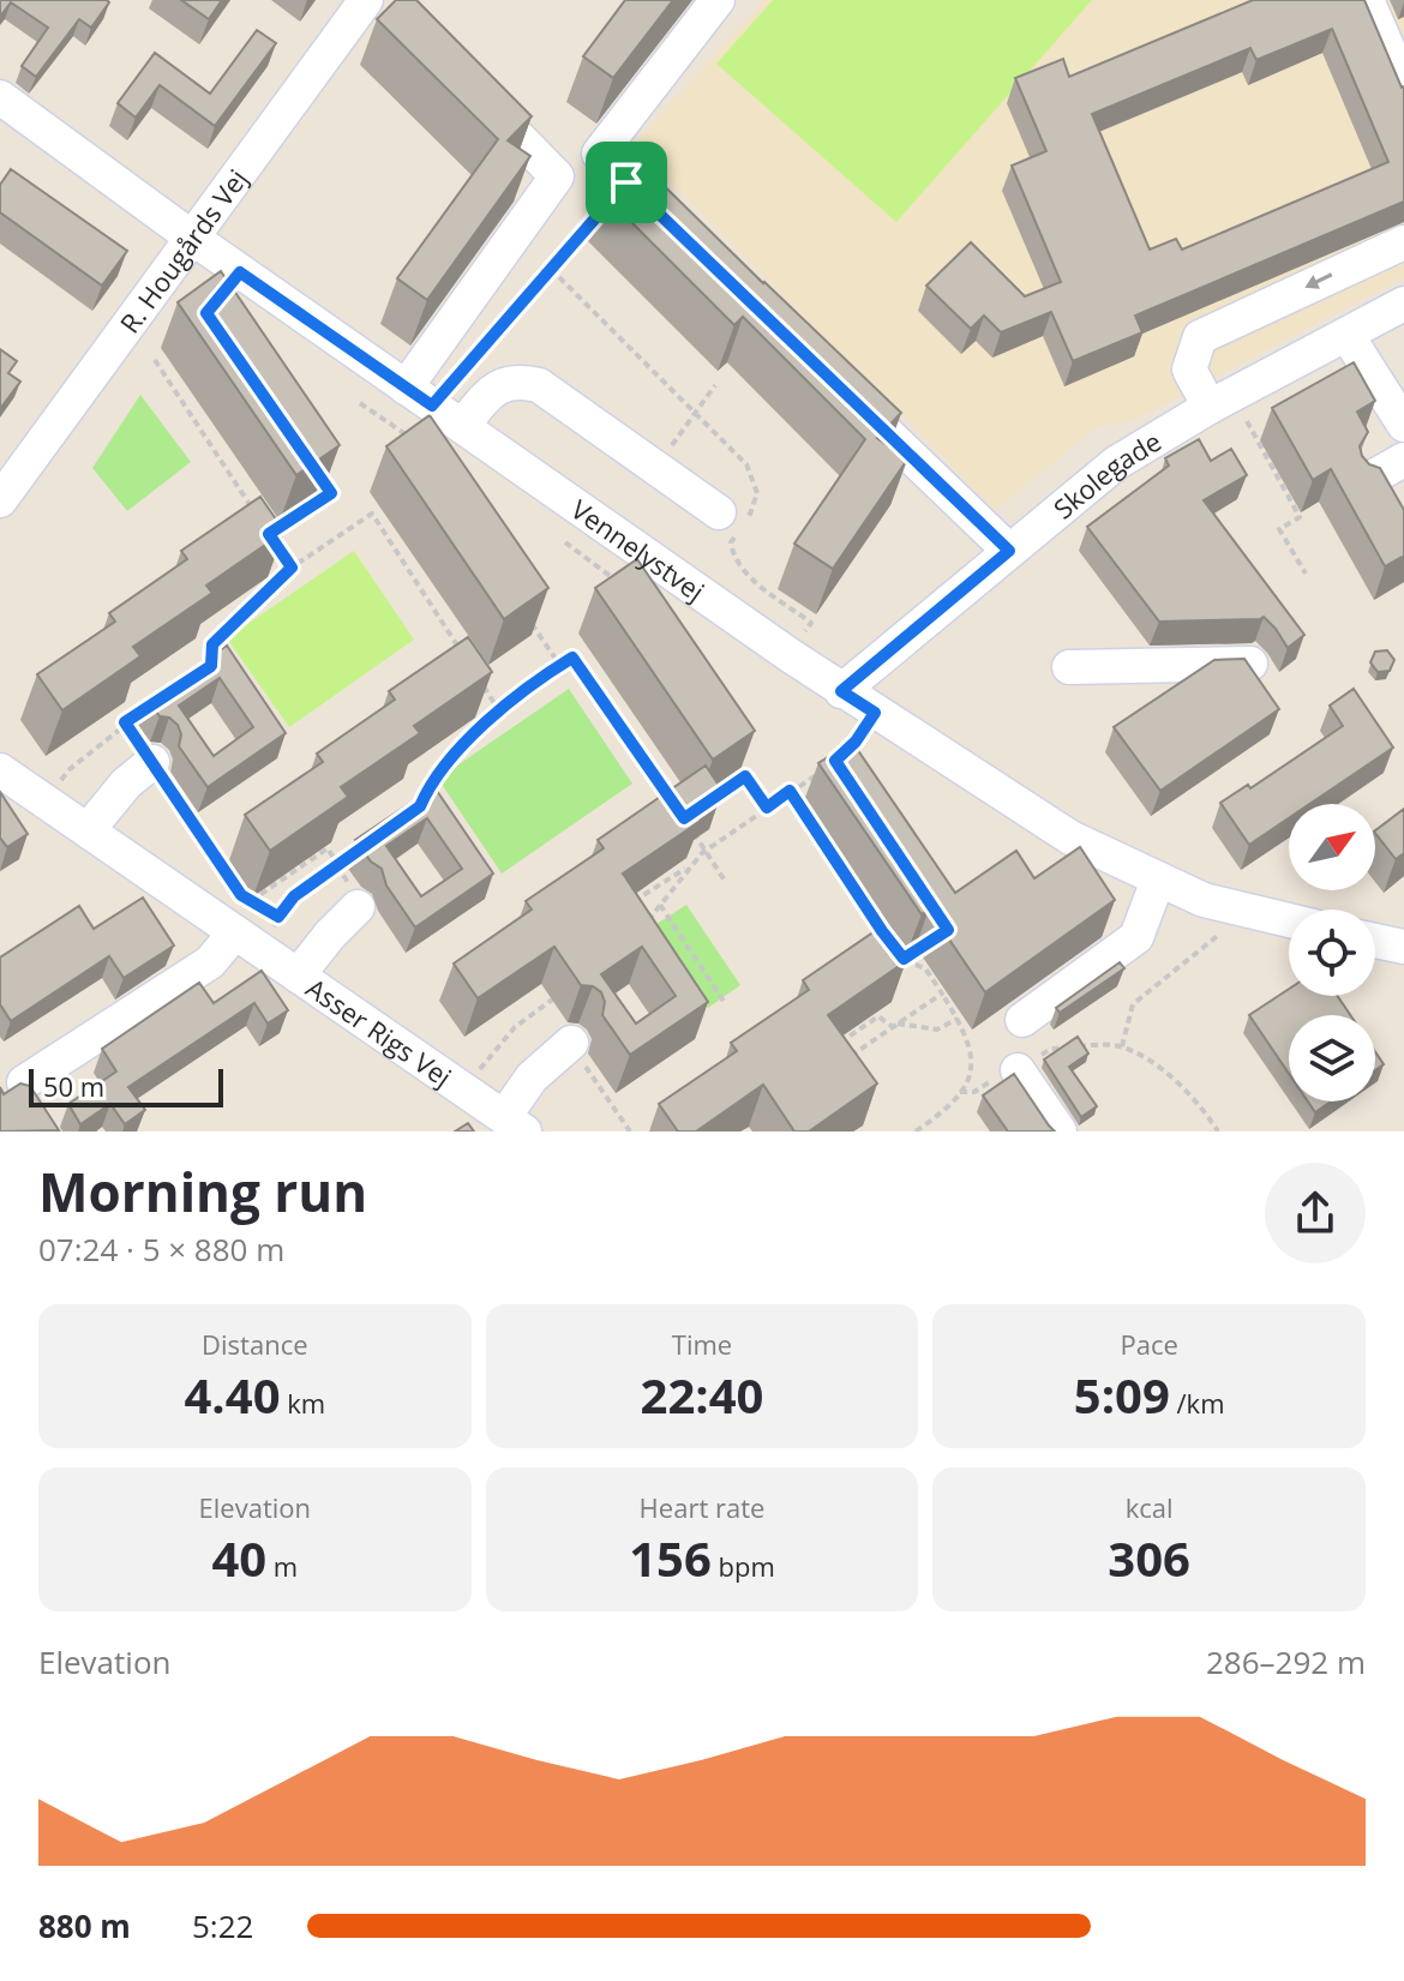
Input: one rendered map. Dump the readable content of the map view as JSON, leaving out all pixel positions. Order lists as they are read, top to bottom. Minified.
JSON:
{"streets":{"street":["R. Hougårds Vej","Skolegade","Vennelystvej","Asser Rigs Vej"]},"crossings":[["R. Hougårds Vej","Vennelystvej"],["Skolegade","Vennelystvej"]],"scale_bar":"50 m","north":"top right","page":{"scale":"50 m","heading":["Morning run","07:24 · 5 × 880 m"],"stats":[["Distance","4.40 km"],["Time","22:40"],["Pace","5:09 /km"],["Elevation","40 m"],["Heart rate","156 bpm"],["kcal","306"]],"chart":["Elevation","286–292 m"],"list":[{"name":"880 m","note":"5:22"}]}}
